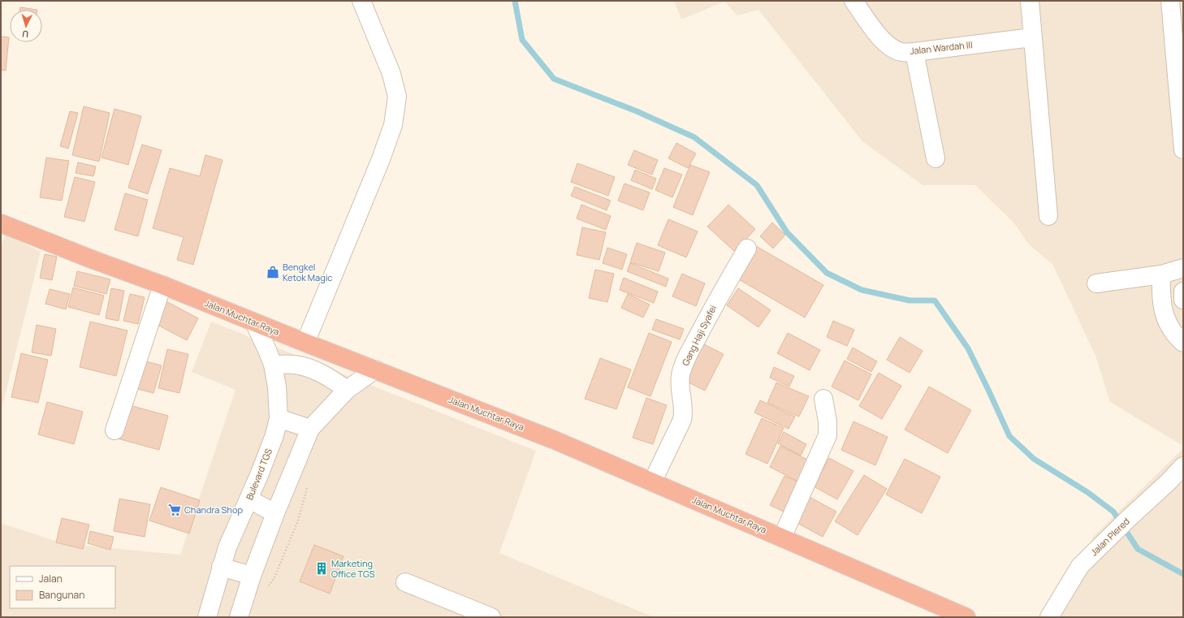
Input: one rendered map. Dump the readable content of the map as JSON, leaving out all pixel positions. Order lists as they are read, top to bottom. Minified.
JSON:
{"streets":{"highway":["Jalan Muchtar Raya"],"street":["Jalan Wardah III","Gang Haji Syafei","Bulevard TGS","Jalan Plered"]},"crossings":[["Jalan Muchtar Raya","Gang Haji Syafei"],["Jalan Muchtar Raya","Bulevard TGS"]],"places":{"shop":["Bengkel Ketok Magic"],"supermarket":["Chandra Shop"],"building":["Marketing Office TGS"]},"legend":["Jalan","Bangunan"],"north":"bottom"}
